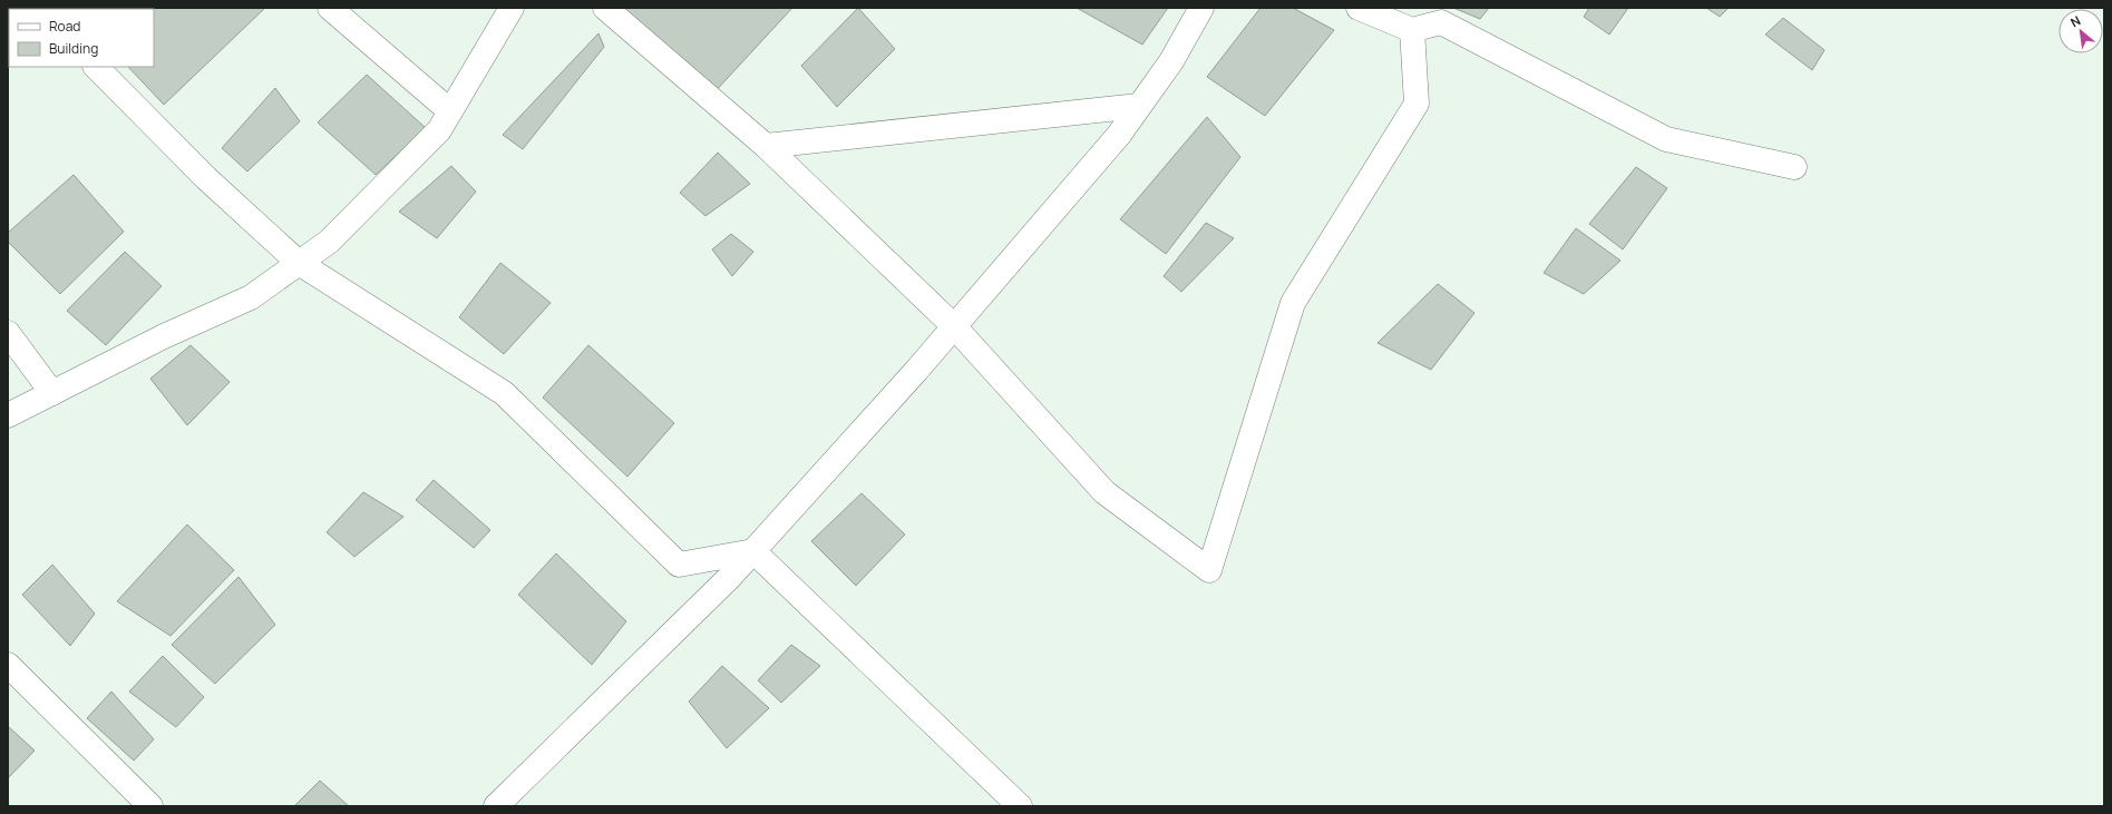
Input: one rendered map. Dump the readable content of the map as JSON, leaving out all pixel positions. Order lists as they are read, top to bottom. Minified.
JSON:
{"legend":["Road","Building"],"north":"top left"}
